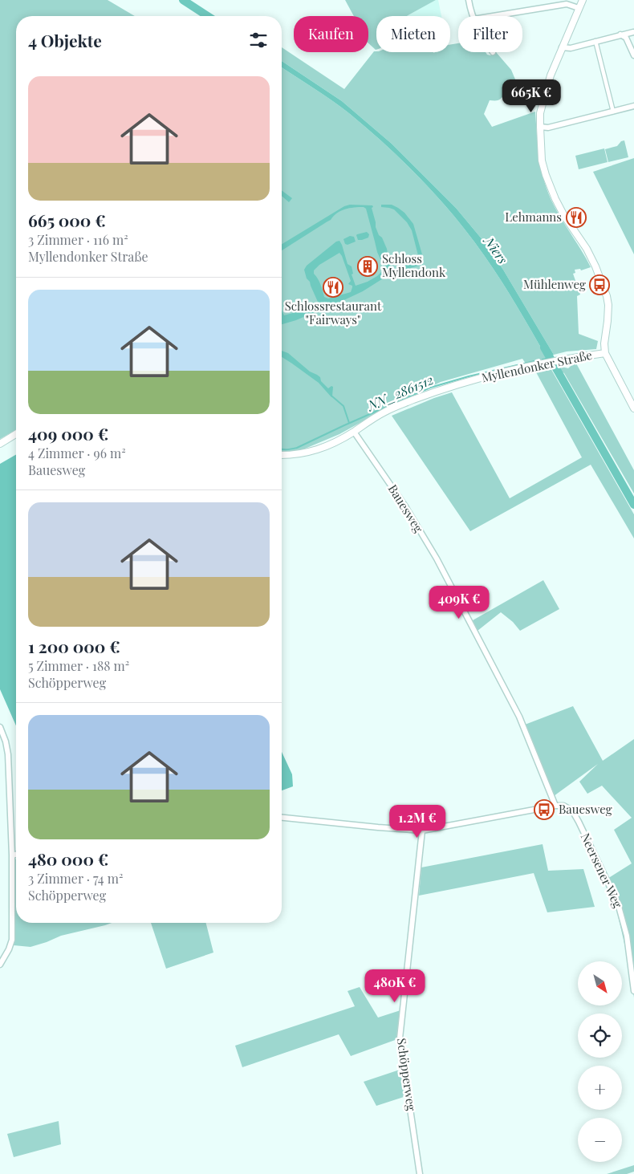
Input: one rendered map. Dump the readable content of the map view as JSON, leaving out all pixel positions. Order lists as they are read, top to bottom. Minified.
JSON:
{"streets":{"street":["Myllendonker Straße","Bauesweg","Neersener Weg","Schöpperweg"]},"crossings":[["Myllendonker Straße","Bauesweg"],["Bauesweg","Neersener Weg"]],"water":["Niers","NN_2861512"],"places":{"restaurant":["Lehmanns","Schlossrestaurant \"Fairways\""],"building":["Schloss Myllendonk"],"bus stop":["Mühlenweg","Bauesweg"]},"north":"bottom right","page":{"chip":["Kaufen","Mieten","Filter"],"heading":"4 Objekte","list":[{"name":"665 000 €","note":"3 Zimmer · 116 m² · Myllendonker Straße"},{"name":"409 000 €","note":"4 Zimmer · 96 m² · Bauesweg"},{"name":"1 200 000 €","note":"5 Zimmer · 188 m² · Schöpperweg"},{"name":"480 000 €","note":"3 Zimmer · 74 m² · Schöpperweg"}],"price":["665K €","409K €","1.2M €","480K €"],"map_buttons":["+","−"]}}
